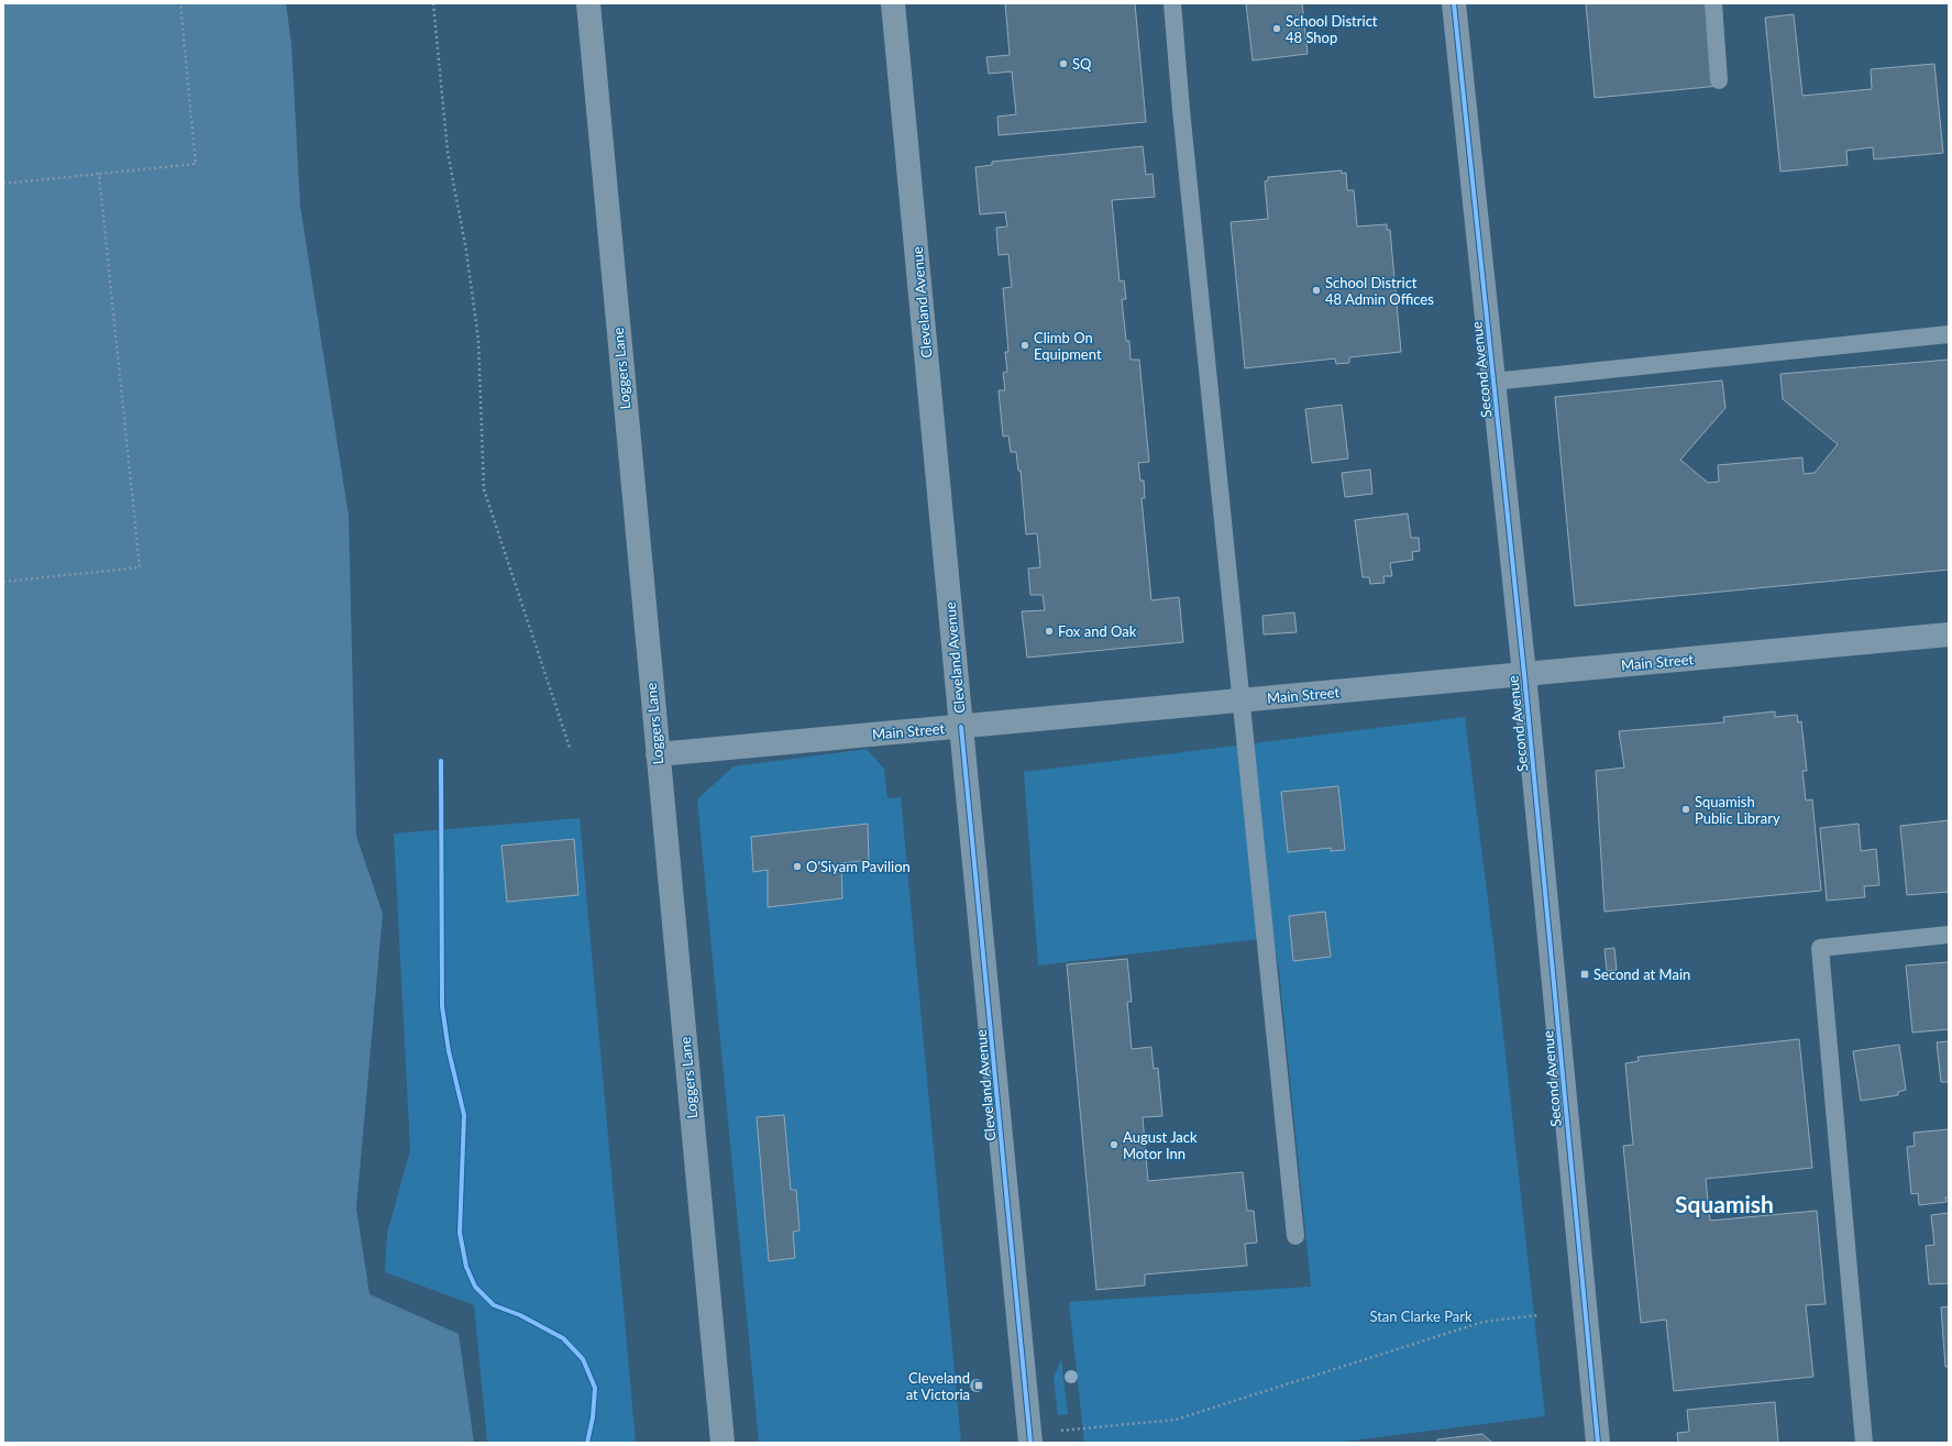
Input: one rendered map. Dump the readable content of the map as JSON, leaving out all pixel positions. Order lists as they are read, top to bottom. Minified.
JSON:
{"streets":{"street":["Cleveland Avenue","Loggers Lane","Second Avenue","Main Street"]},"crossings":[["Cleveland Avenue","Main Street"],["Loggers Lane","Main Street"],["Second Avenue","Main Street"]],"districts":["Squamish"],"parks":["Stan Clarke Park"],"places":{"other":["School District 48 Shop","SQ","School District 48 Admin Offices","Climb On Equipment","Fox and Oak","Squamish Public Library","O'Siyam Pavilion","August Jack Motor Inn"],"transit":["Second at Main","Cleveland at Victoria"]}}
